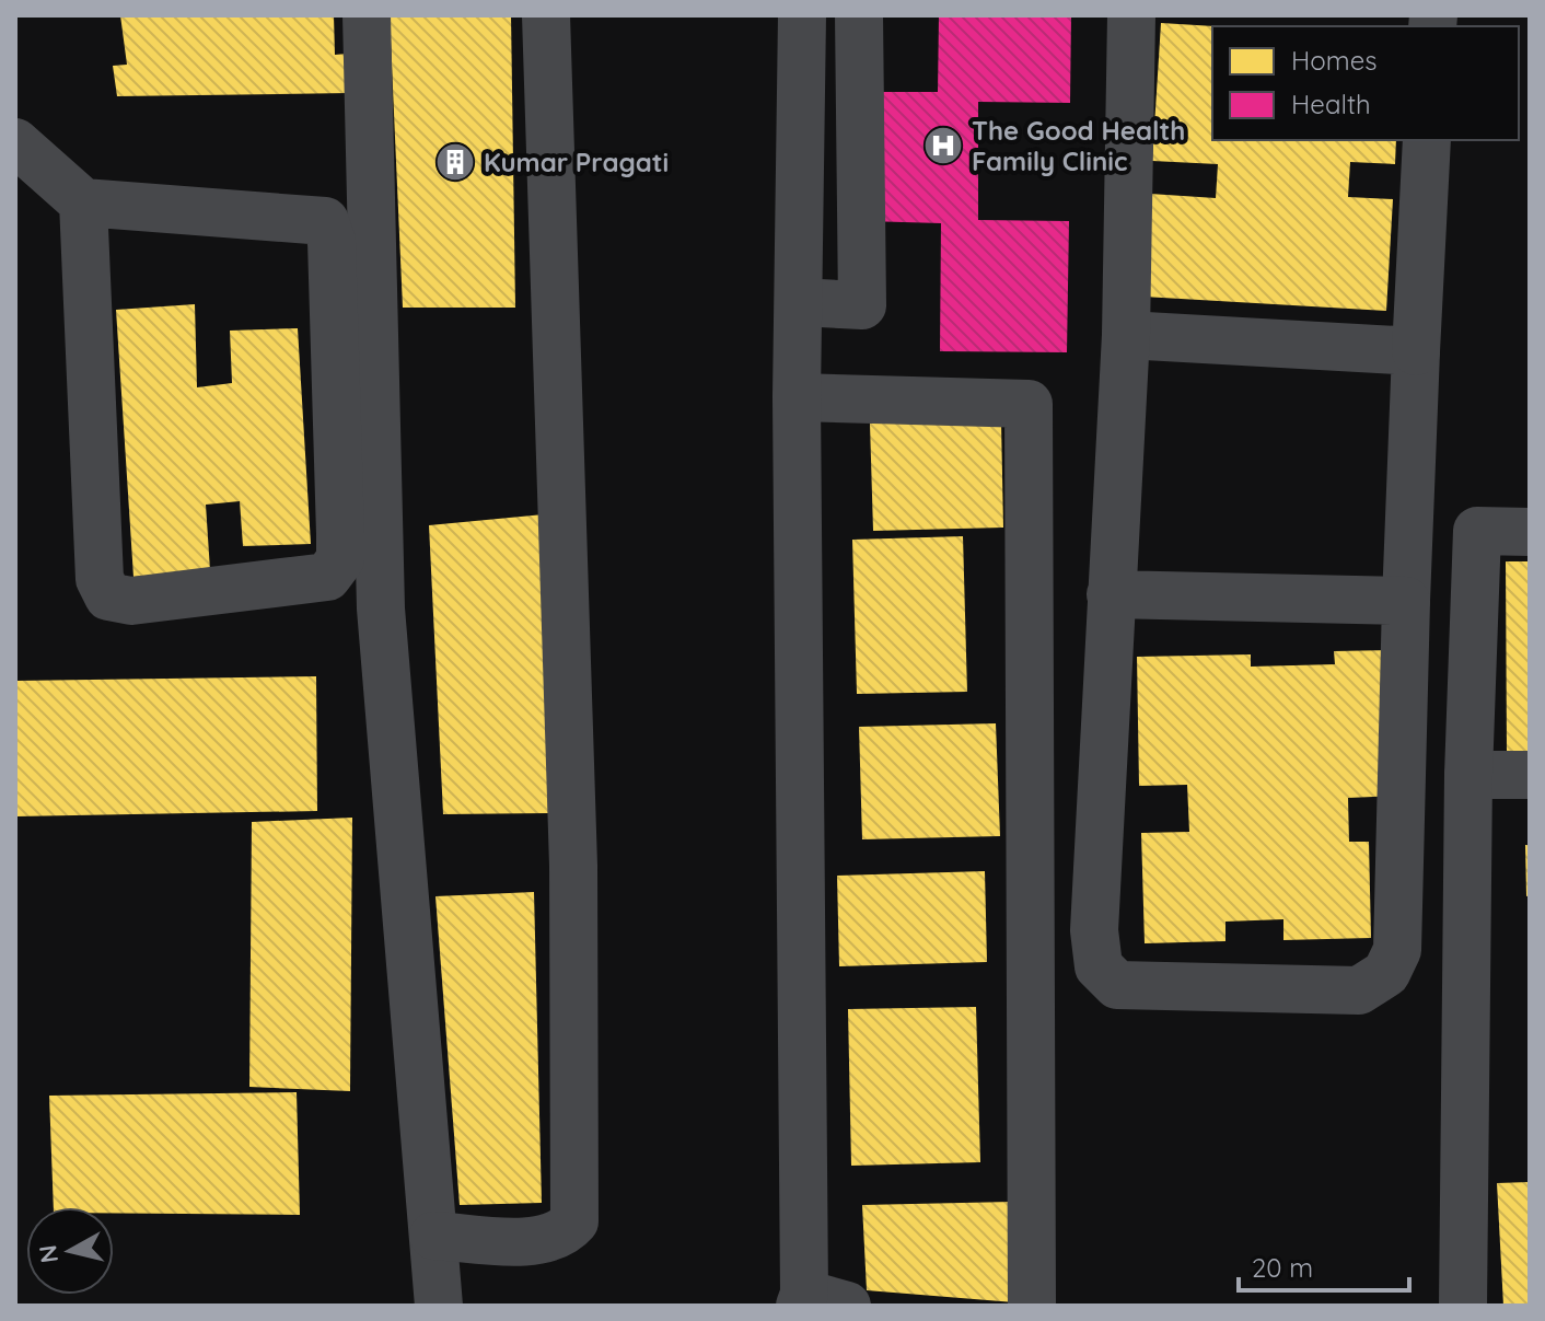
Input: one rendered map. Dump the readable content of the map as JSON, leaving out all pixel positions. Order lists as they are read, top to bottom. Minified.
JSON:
{"places":{"hospital":["The Good Health Family Clinic"],"building":["Kumar Pragati"]},"legend":["Homes","Health"],"scale_bar":"20 m","north":"left"}
